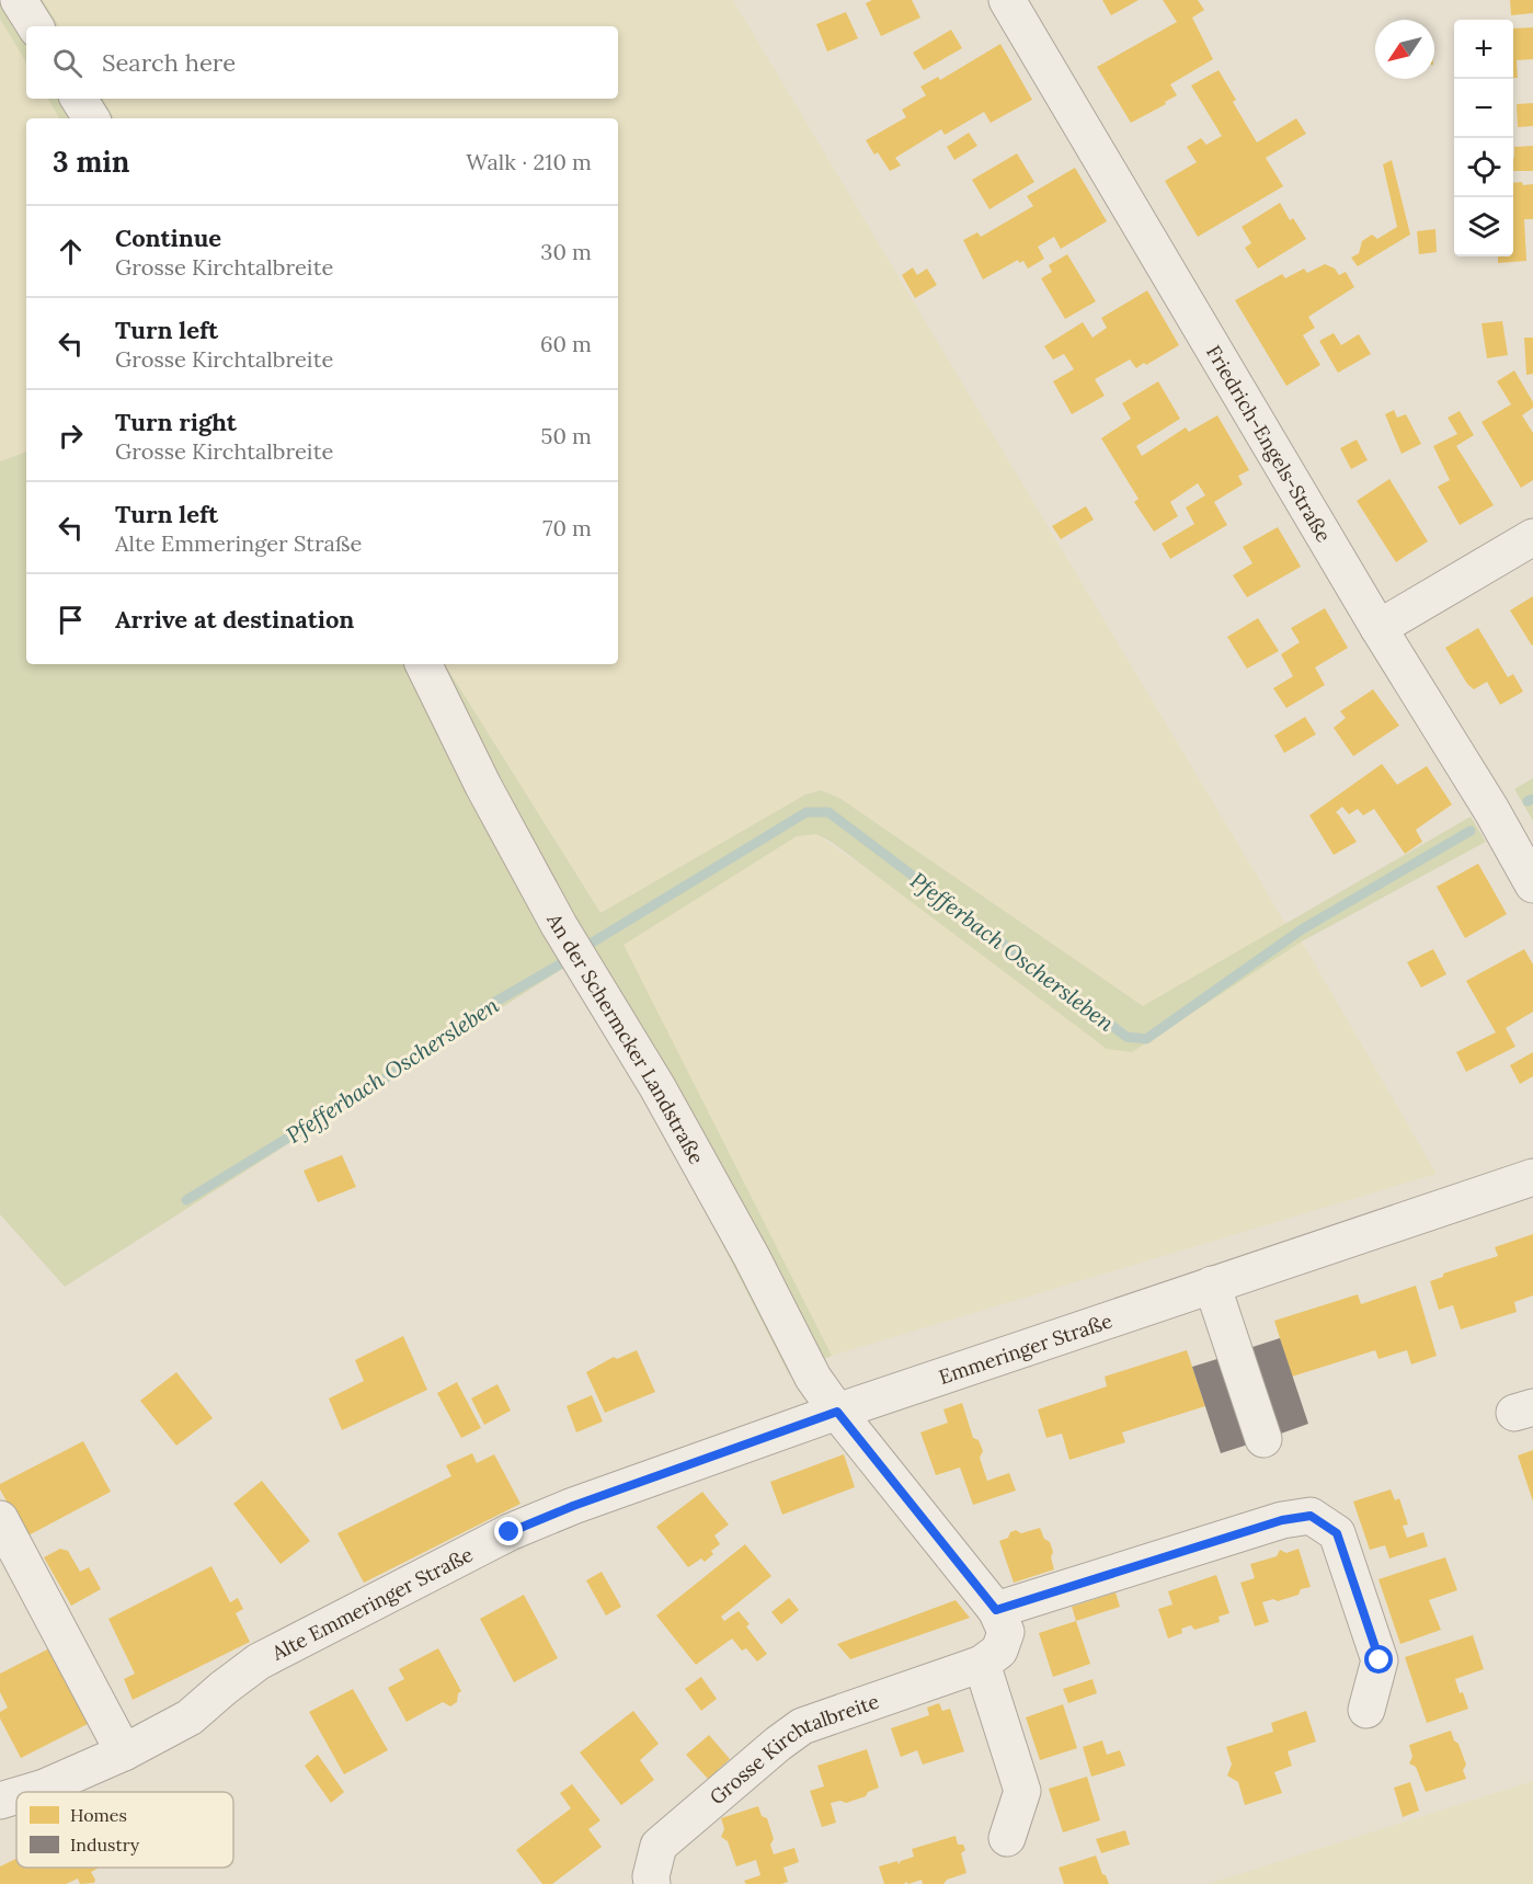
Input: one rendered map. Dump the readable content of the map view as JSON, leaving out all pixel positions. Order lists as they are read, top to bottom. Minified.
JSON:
{"streets":{"street":["Friedrich-Engels-Straße","An der Schermcker Landstraße","Emmeringer Straße","Alte Emmeringer Straße","Grosse Kirchtalbreite"]},"crossings":[["An der Schermcker Landstraße","Emmeringer Straße"],["An der Schermcker Landstraße","Alte Emmeringer Straße"],["An der Schermcker Landstraße","Grosse Kirchtalbreite"],["Emmeringer Straße","Alte Emmeringer Straße"],["Emmeringer Straße","Grosse Kirchtalbreite"],["Alte Emmeringer Straße","Grosse Kirchtalbreite"]],"water":["Pfefferbach Oschersleben"],"legend":["Homes","Industry"],"north":"bottom left","page":{"map_buttons":["+","−"],"search":"Search here","heading":["3 min","Walk · 210 m"],"list":[["Continue","Grosse Kirchtalbreite","30 m"],["Turn left","Grosse Kirchtalbreite","60 m"],["Turn right","Grosse Kirchtalbreite","50 m"],["Turn left","Alte Emmeringer Straße","70 m"],"Arrive at destination"]}}
